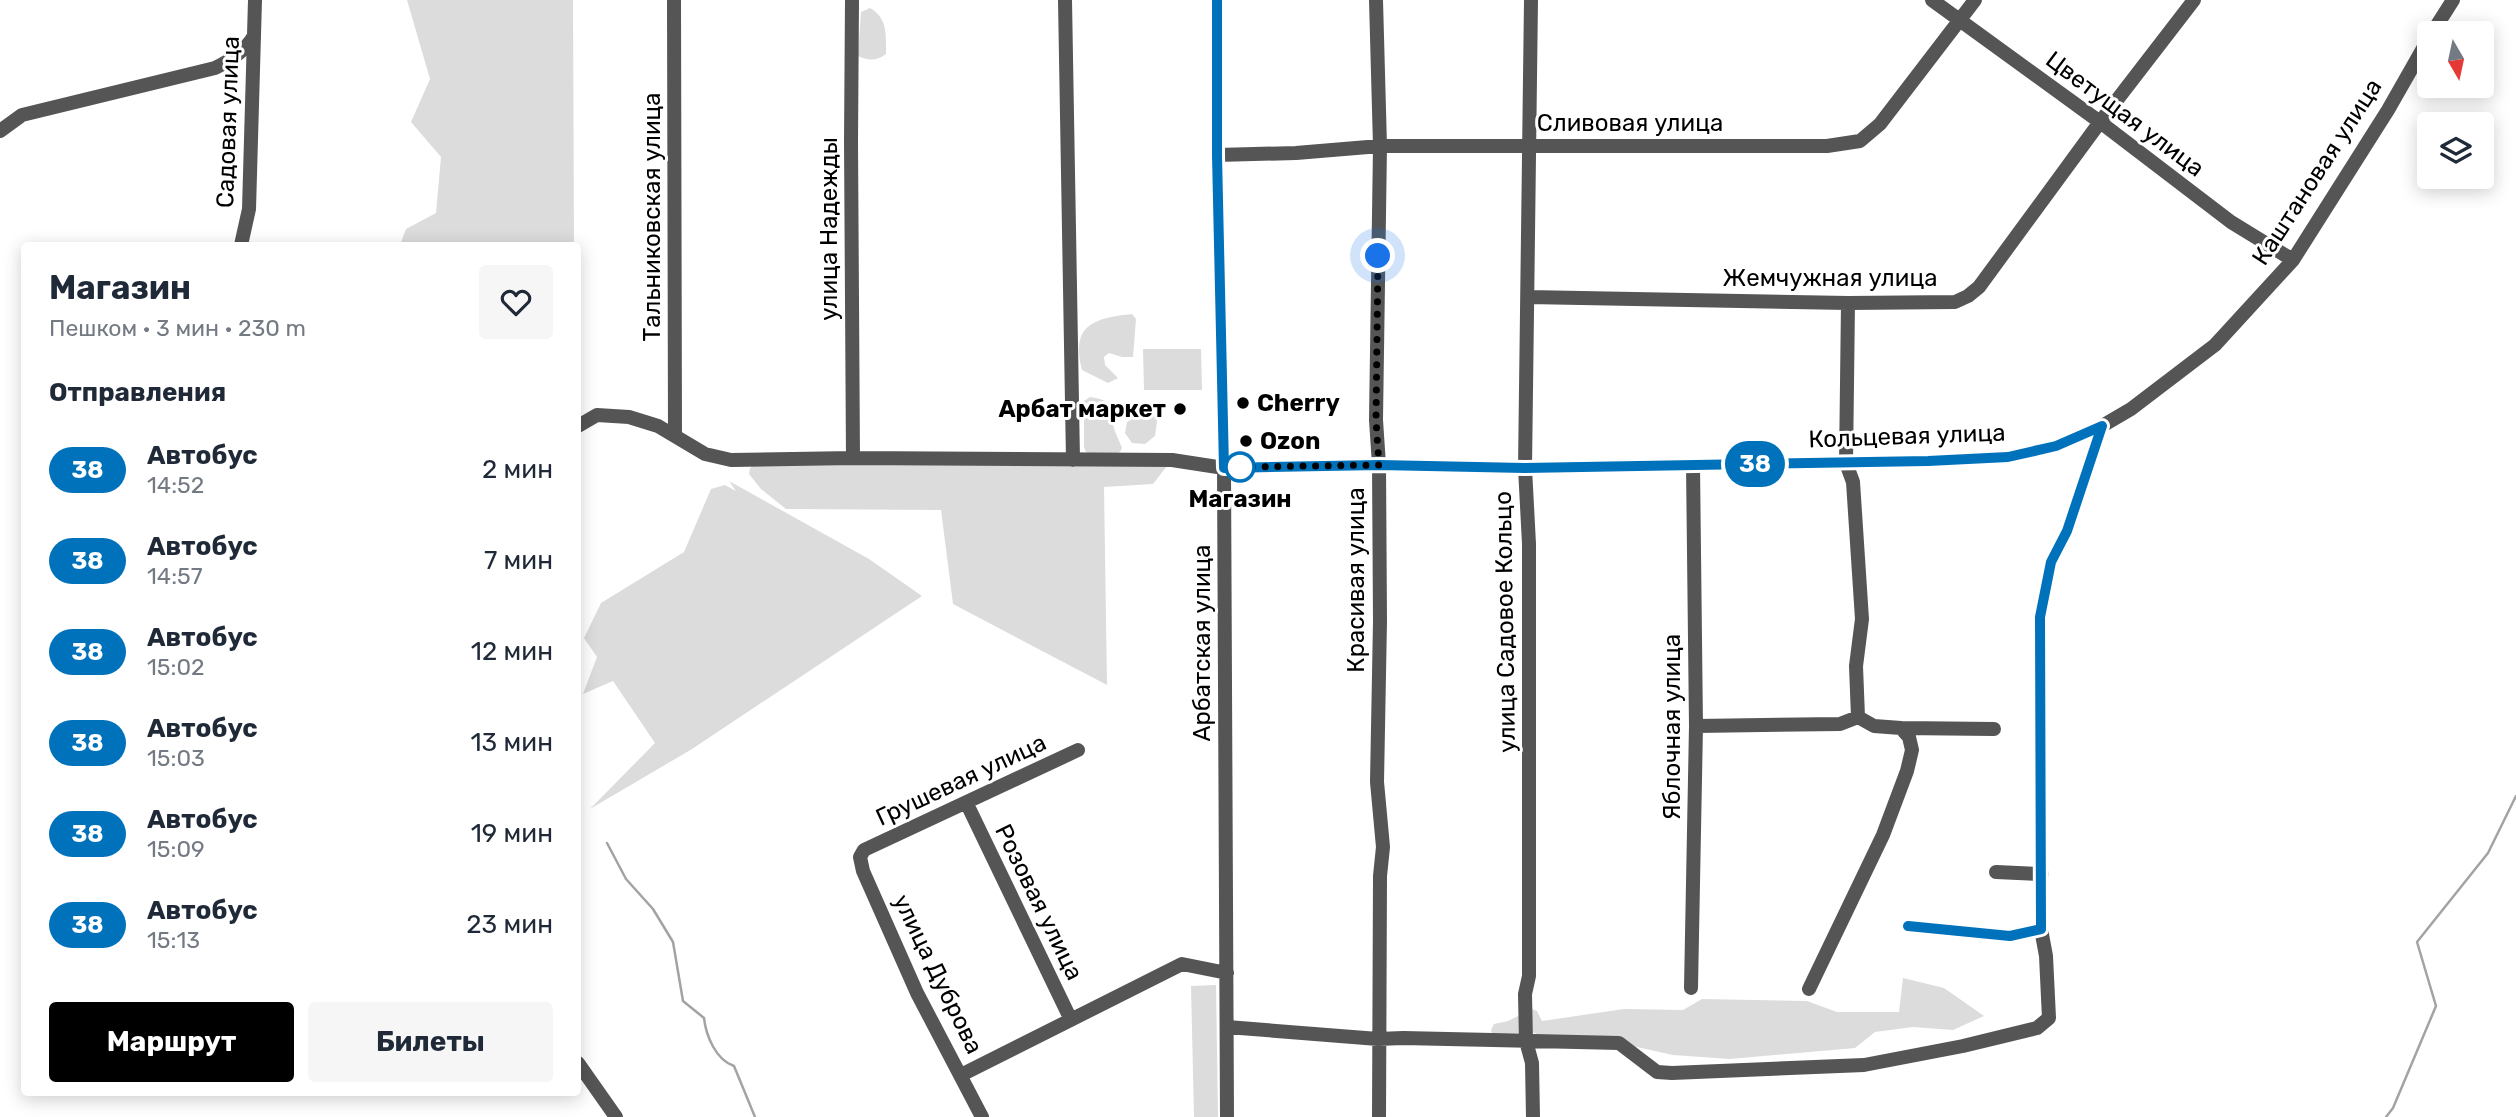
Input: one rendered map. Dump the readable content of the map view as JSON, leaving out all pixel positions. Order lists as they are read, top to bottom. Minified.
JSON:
{"streets":{"street":["Цветущая улица","Садовая улица","Сливовая улица","Каштановая улица","Тальниковская улица","улица Надежды","Жемчужная улица","Кольцевая улица","Красивая улица","улица Садовое Кольцо","Арбатская улица","Яблочная улица","Грушевая улица","Розовая улица","улица Дуброва"]},"crossings":[["Цветущая улица","Сливовая улица"],["Цветущая улица","Каштановая улица"],["Цветущая улица","Жемчужная улица"],["Сливовая улица","Красивая улица"],["Сливовая улица","улица Садовое Кольцо"],["Сливовая улица","Арбатская улица"],["Каштановая улица","Кольцевая улица"],["Тальниковская улица","Кольцевая улица"],["улица Надежды","Кольцевая улица"],["Жемчужная улица","улица Садовое Кольцо"],["Кольцевая улица","Красивая улица"],["Кольцевая улица","улица Садовое Кольцо"],["Кольцевая улица","Арбатская улица"],["Кольцевая улица","Яблочная улица"],["Грушевая улица","Розовая улица"],["Грушевая улица","улица Дуброва"]],"places":["Cherry","Арбат маркет","Ozon","Магазин"],"lines":["bus line 38"],"north":"bottom","page":{"on_map":"38","heading":[["Магазин","Пешком · 3 мин · 230 m"],"Отправления"],"list":[{"mark":"38","name":"Автобус","note":"14:52","value":"2 мин"},{"mark":"38","name":"Автобус","note":"14:57","value":"7 мин"},{"mark":"38","name":"Автобус","note":"15:02","value":"12 мин"},{"mark":"38","name":"Автобус","note":"15:03","value":"13 мин"},{"mark":"38","name":"Автобус","note":"15:09","value":"19 мин"},{"mark":"38","name":"Автобус","note":"15:13","value":"23 мин"}],"buttons":["Маршрут","Билеты"]}}
